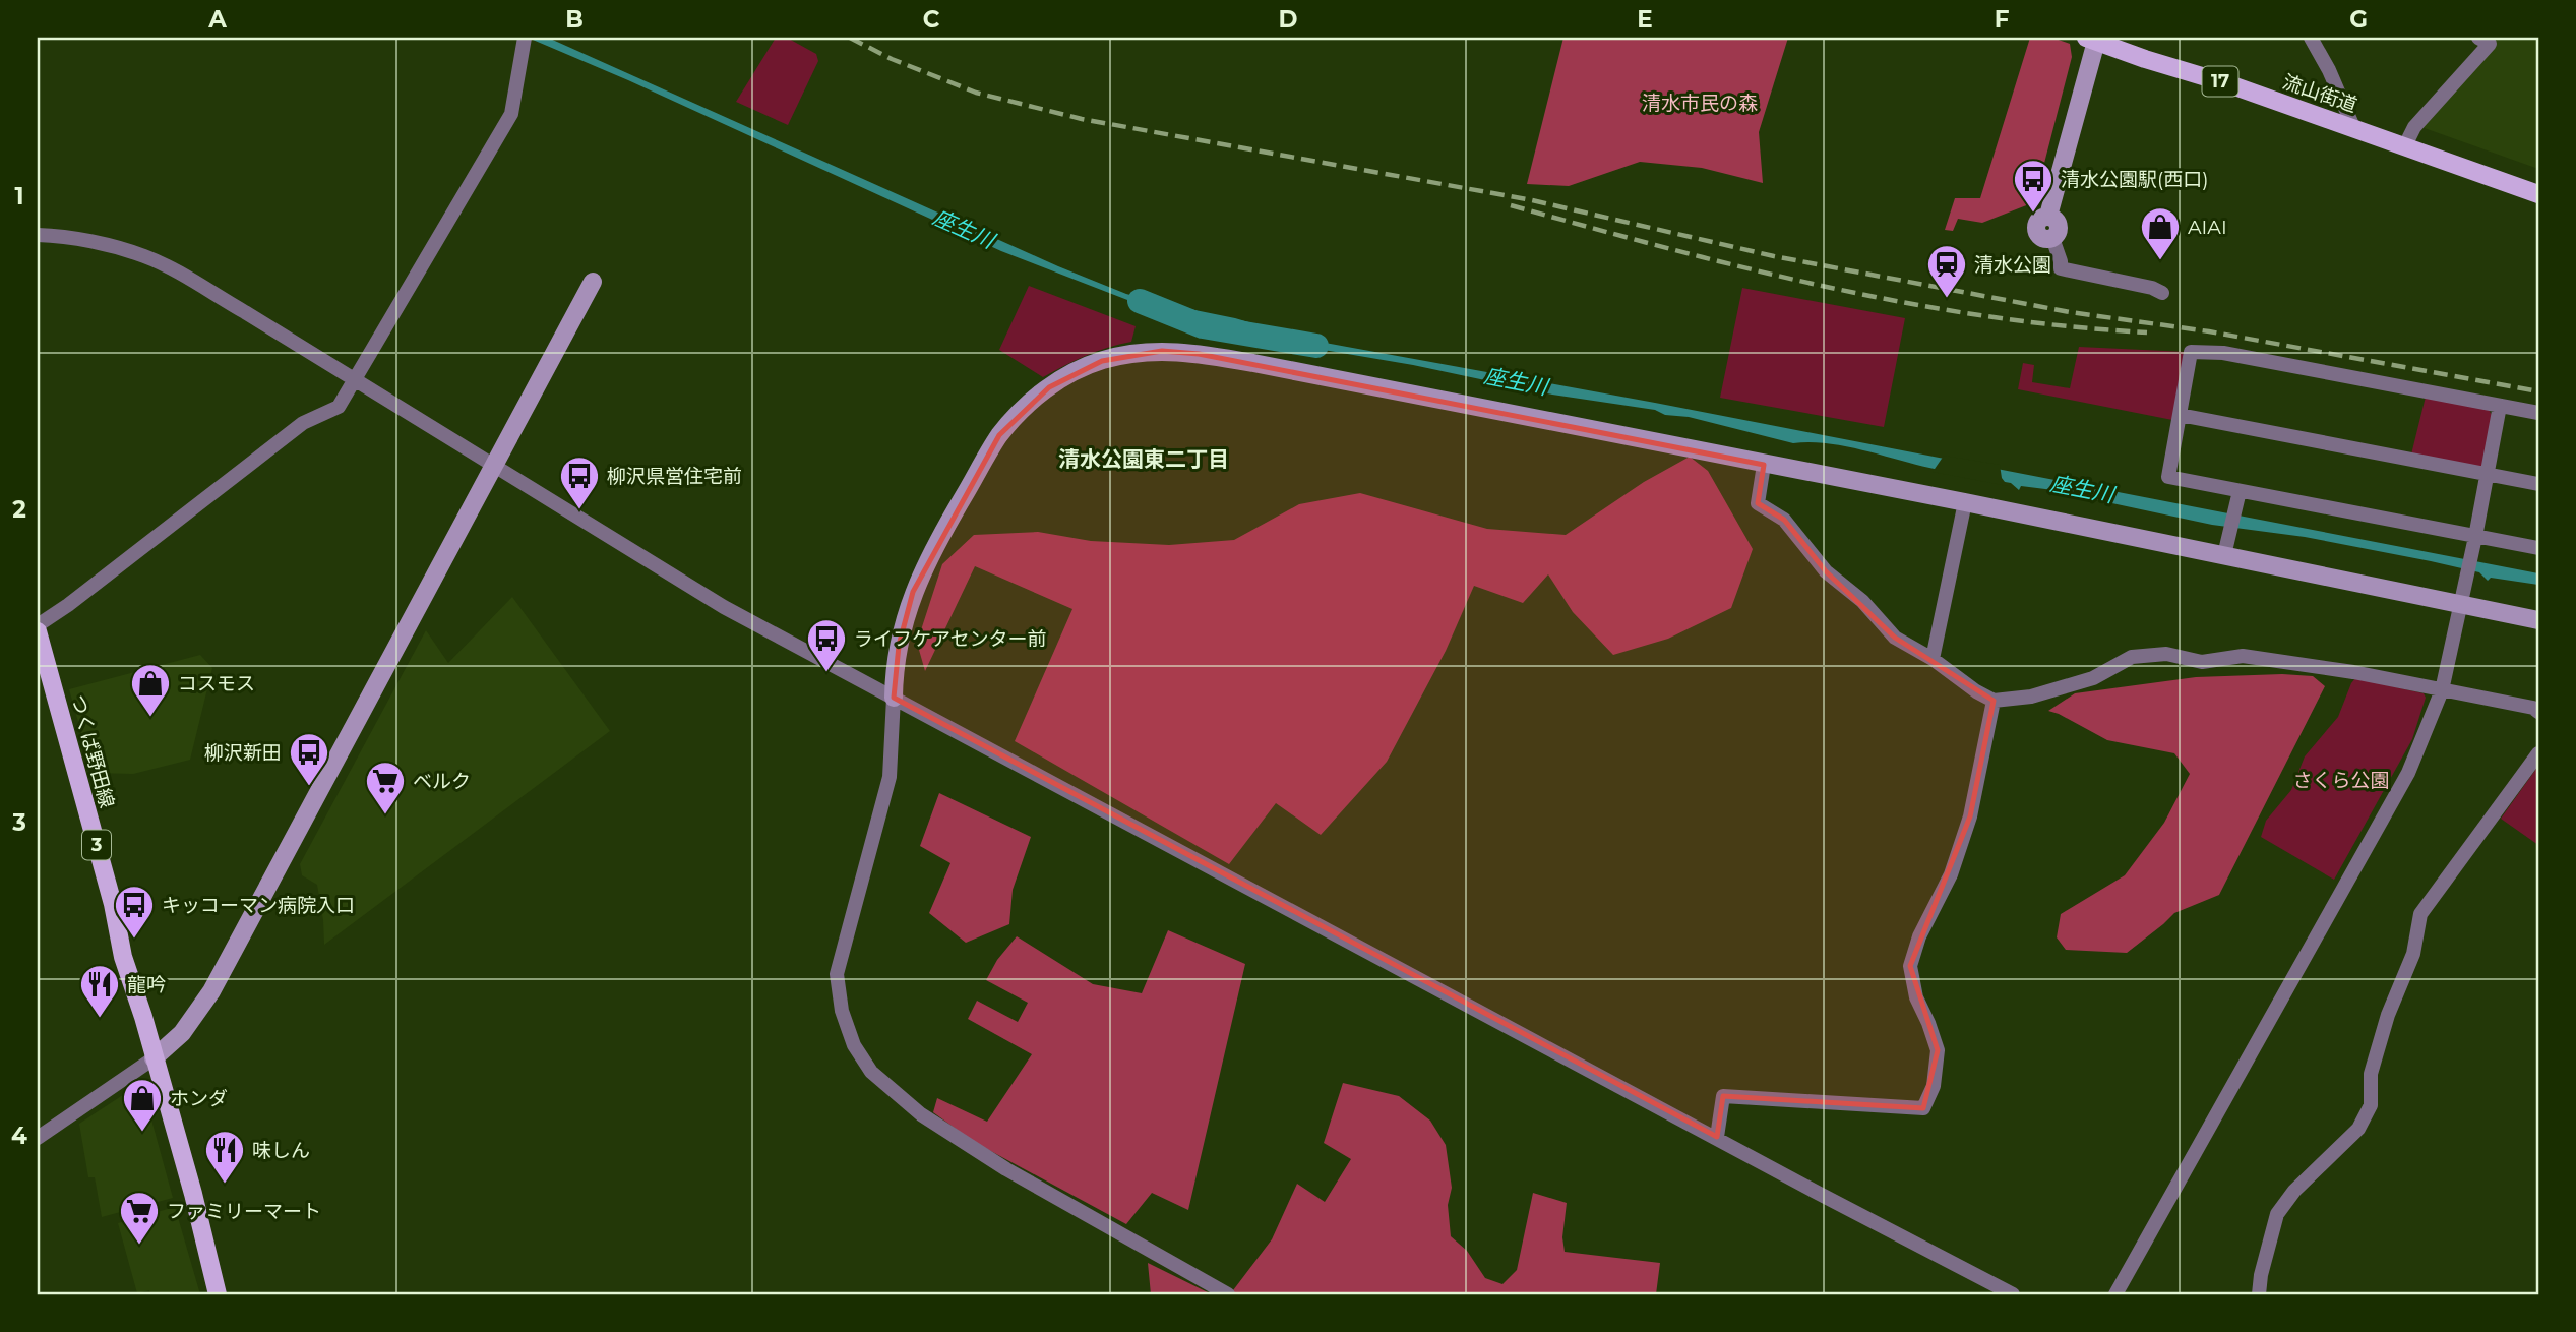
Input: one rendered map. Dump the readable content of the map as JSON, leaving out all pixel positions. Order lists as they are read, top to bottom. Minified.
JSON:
{"streets":{"main road":["17","流山街道","つくば野田線","3"]},"districts":["清水公園東二丁目"],"water":["座生川"],"parks":["清水市民の森","さくら公園"],"places":{"bus stop":["清水公園駅(西口)","柳沢県営住宅前","ライフケアセンター前","柳沢新田","キッコーマン病院入口"],"shop":["AIAI","コスモス","ホンダ"],"station":["清水公園"],"supermarket":["ベルク","ファミリーマート"],"restaurant":["龍吟","味しん"]},"grid":{"columns":["A","B","C","D","E","F","G"],"rows":["1","2","3","4"]}}
